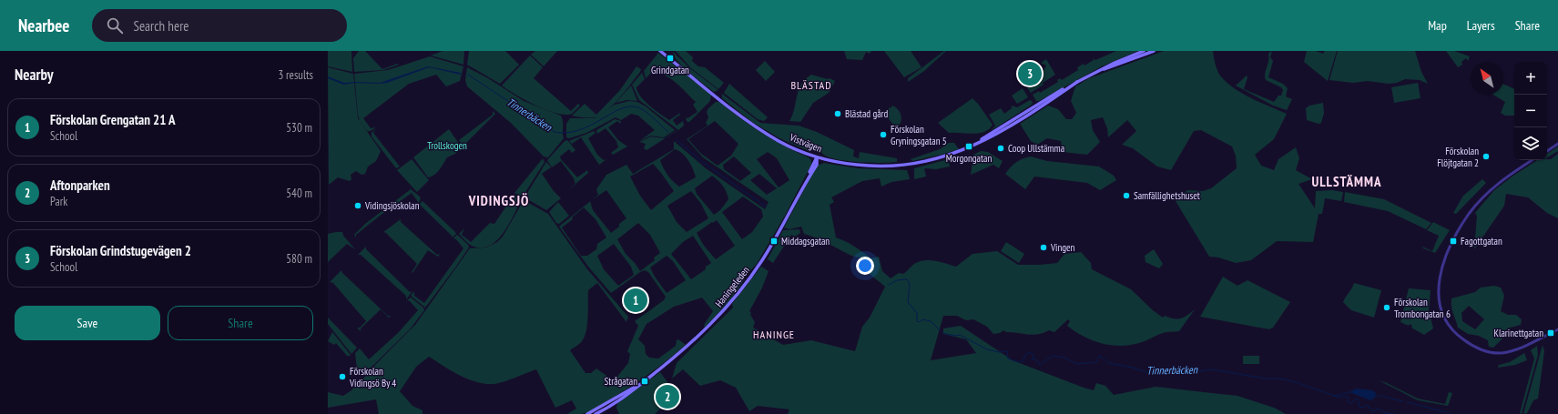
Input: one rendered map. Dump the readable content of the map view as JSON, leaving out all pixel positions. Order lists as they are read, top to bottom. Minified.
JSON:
{"streets":{"main road":["Vistvägen","Haningeleden"]},"crossings":[["Vistvägen","Haningeleden"]],"districts":["BLÄSTAD","ULLSTÄMMA","VIDINGSJÖ","HANINGE"],"water":["Tinnerbäcken"],"parks":["Trollskogen"],"places":{"transit":["Grindgatan","Morgongatan","Middagsgatan","Fagottgatan","Klarinettgatan","Strågatan"],"other":["Blästad gård","Förskolan Gryningsgatan 5","Coop Ullstämma","Förskolan Flöjtgatan 2","Samfällighetshuset","Vidingsjöskolan","Vingen","Förskolan Trombongatan 6","Förskolan Vidingsö By 4"]},"north":"top left","page":{"header":"Nearbee","search":"Search here","nav":["Map","Layers","Share"],"heading":["Nearby","3 results"],"pins":["3","1","2"],"map_buttons":["+","−"],"list":[{"mark":"1","name":"Förskolan Grengatan 21 A","note":"School","value":"530 m"},{"mark":"2","name":"Aftonparken","note":"Park","value":"540 m"},{"mark":"3","name":"Förskolan Grindstugevägen 2","note":"School","value":"580 m"}],"buttons":["Save","Share"]}}
